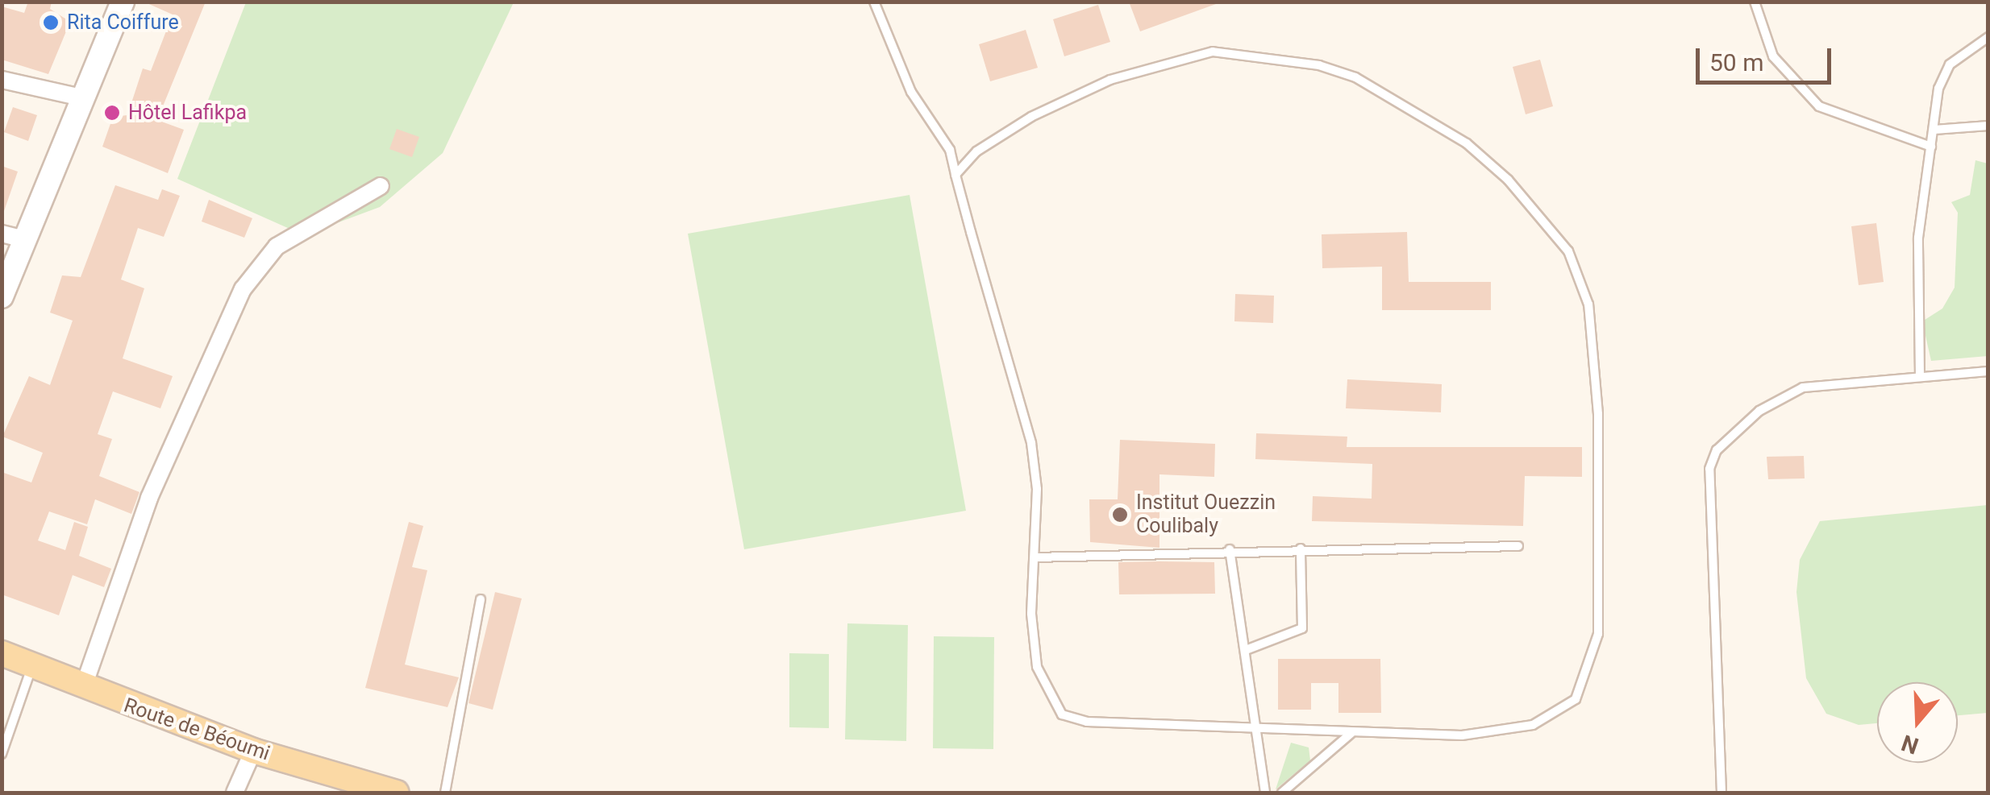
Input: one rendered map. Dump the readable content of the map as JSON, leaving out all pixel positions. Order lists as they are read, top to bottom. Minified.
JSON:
{"streets":{"main road":["Route de Béoumi"]},"places":["Rita Coiffure","Hôtel Lafikpa","Institut Ouezzin Coulibaly"],"scale_bar":"50 m","north":"bottom"}
